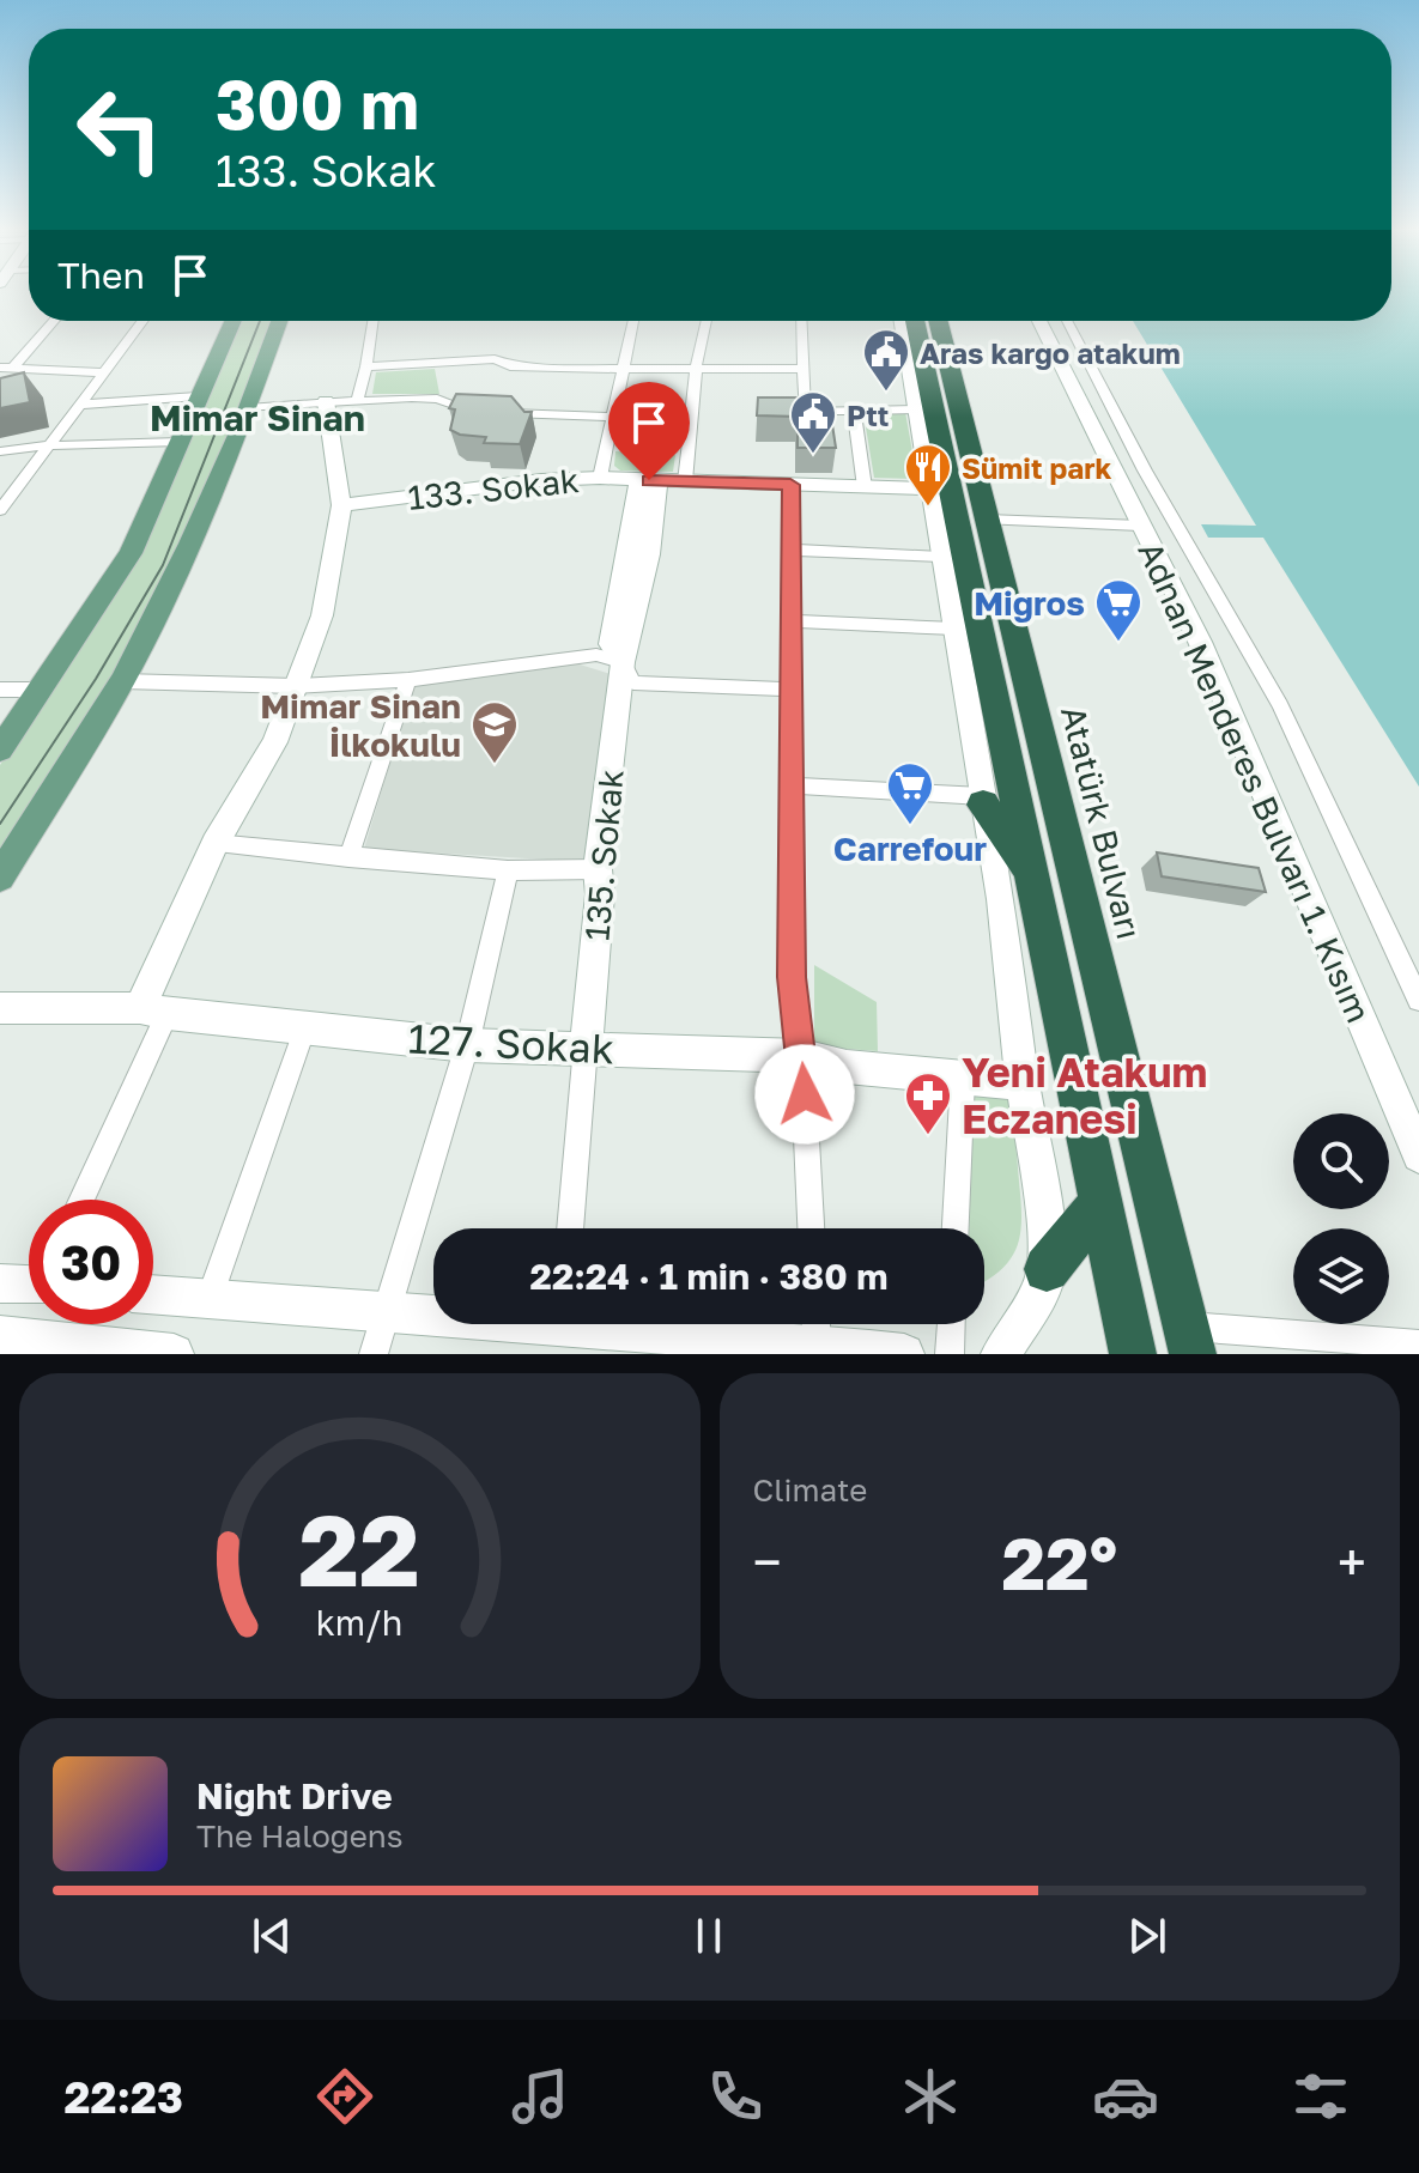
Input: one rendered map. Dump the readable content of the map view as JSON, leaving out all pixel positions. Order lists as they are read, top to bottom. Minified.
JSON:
{"streets":{"highway":["Atatürk Bulvarı"],"main road":["133. Sokak","Adnan Menderes Bulvarı 1. Kısım","135. Sokak","127. Sokak"]},"crossings":[["133. Sokak","135. Sokak"],["135. Sokak","127. Sokak"]],"districts":["Mimar Sinan"],"places":{"public building":["Aras kargo atakum","Ptt"],"restaurant":["Sümit park"],"supermarket":["Migros","Carrefour"],"school or university":["Mimar Sinan İlkokulu"],"pharmacy":["Yeni Atakum Eczanesi"]},"page":{"turn":["300 m","133. Sokak"],"then":"Then","limit":"30","trip":"22:24 · 1 min · 380 m","tile":"Climate","heat":["−","22°","+"],"song":["Night Drive","The Halogens"],"tabs":"22:23","gauge":["22","km/h"]}}
